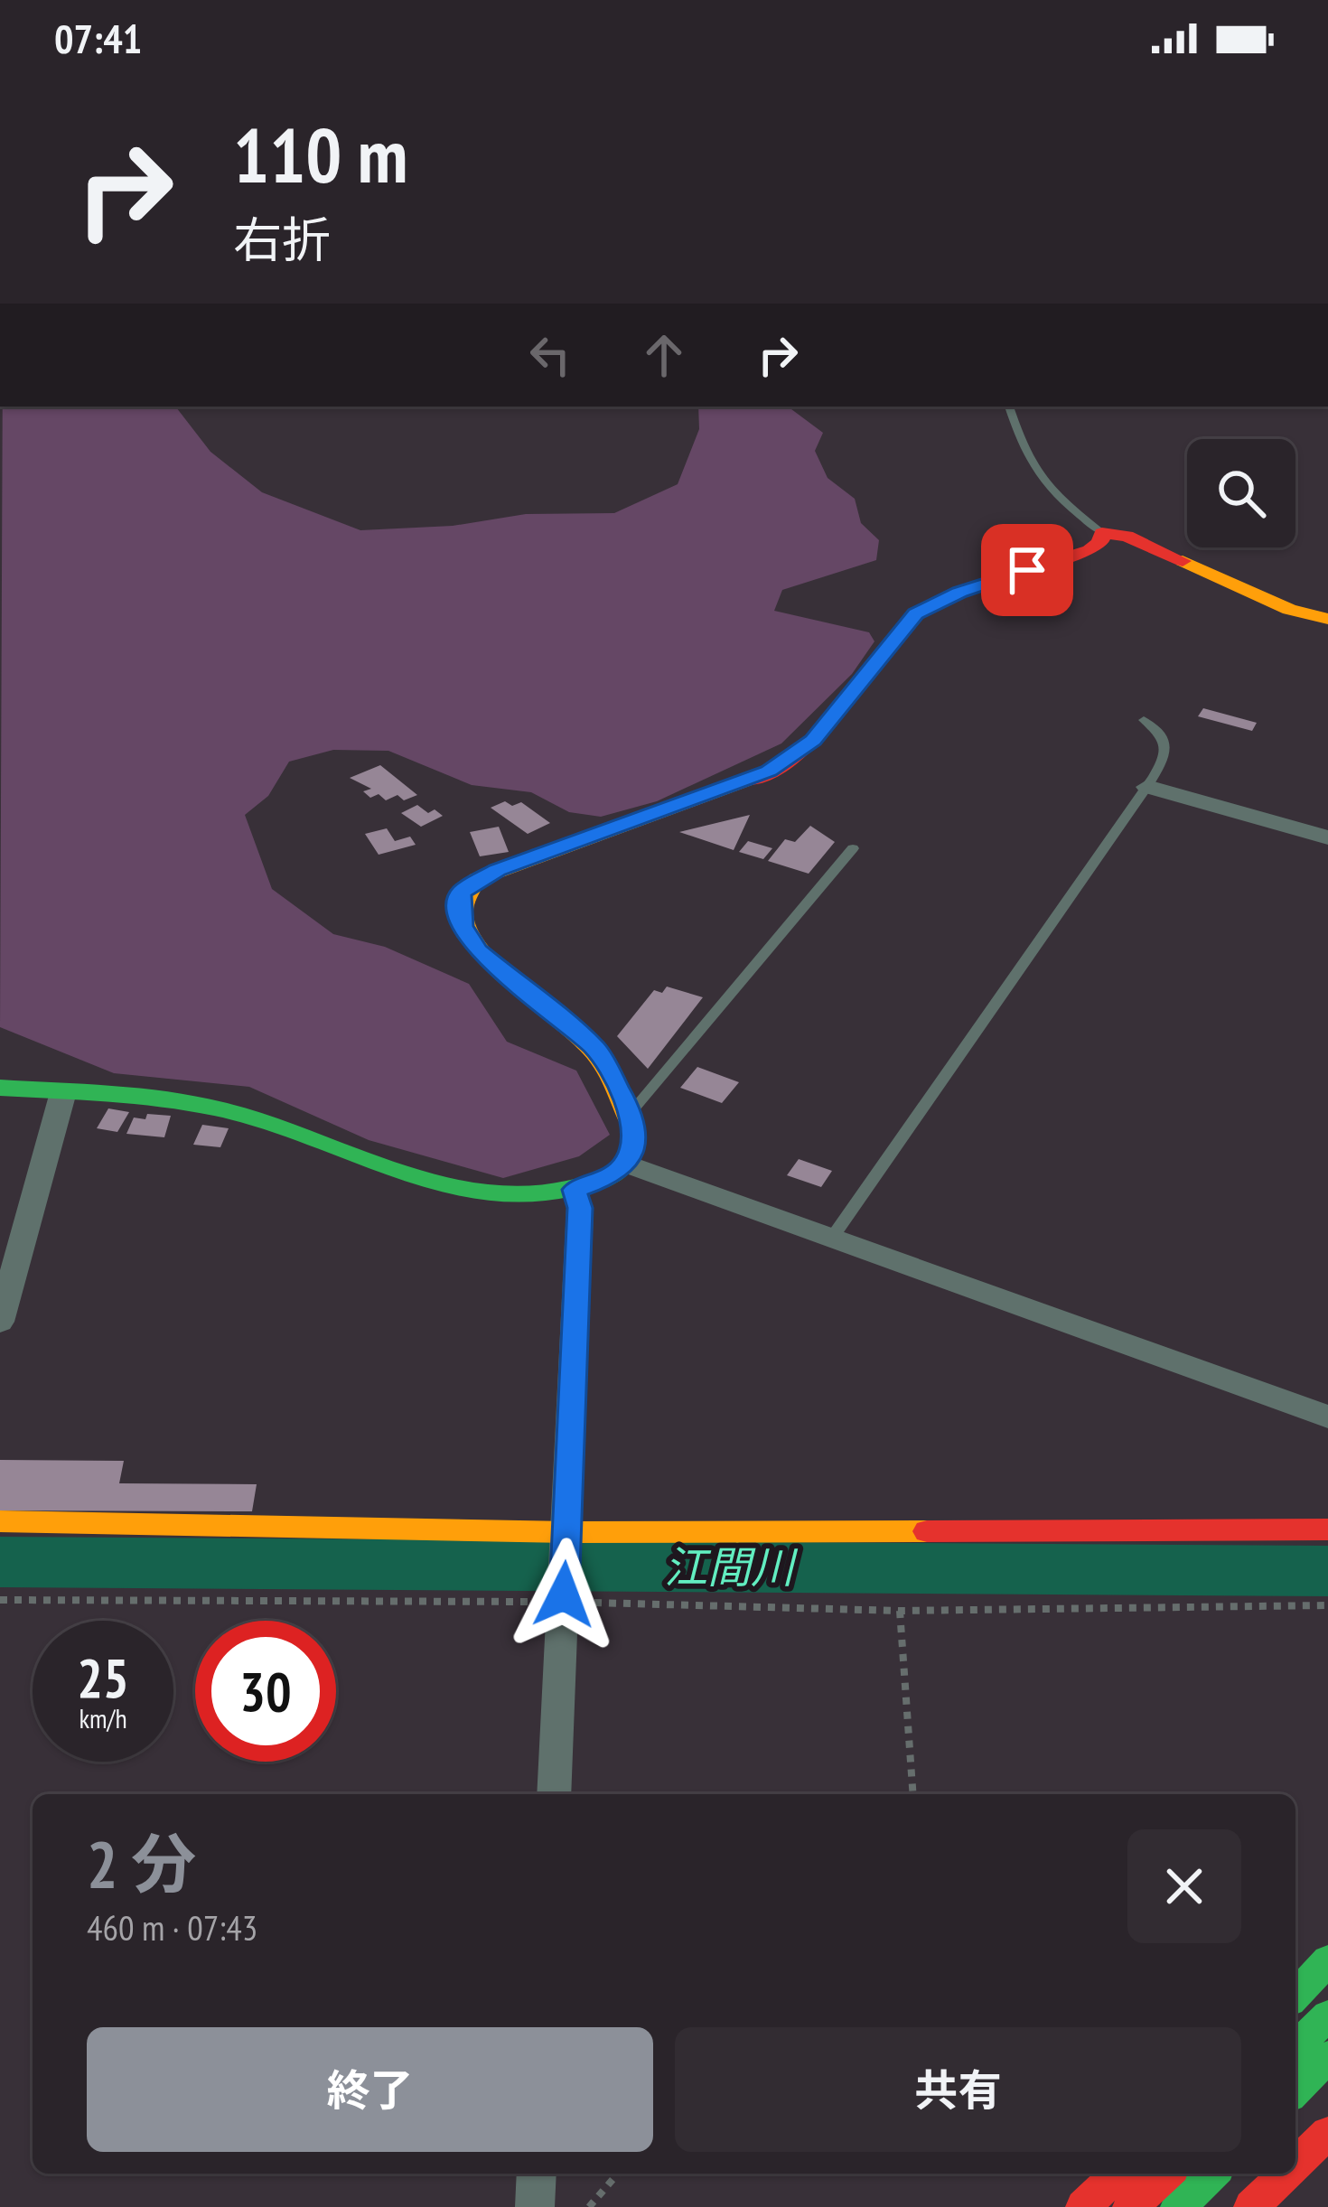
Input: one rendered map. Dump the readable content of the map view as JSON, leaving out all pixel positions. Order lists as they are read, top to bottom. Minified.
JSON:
{"water":["江間川"],"page":{"status":"07:41","turn":["110 m","右折"],"speed":"25 km/h","limit":"30","heading":["2 分","460 m · 07:43"],"buttons":["終了","共有"]}}
